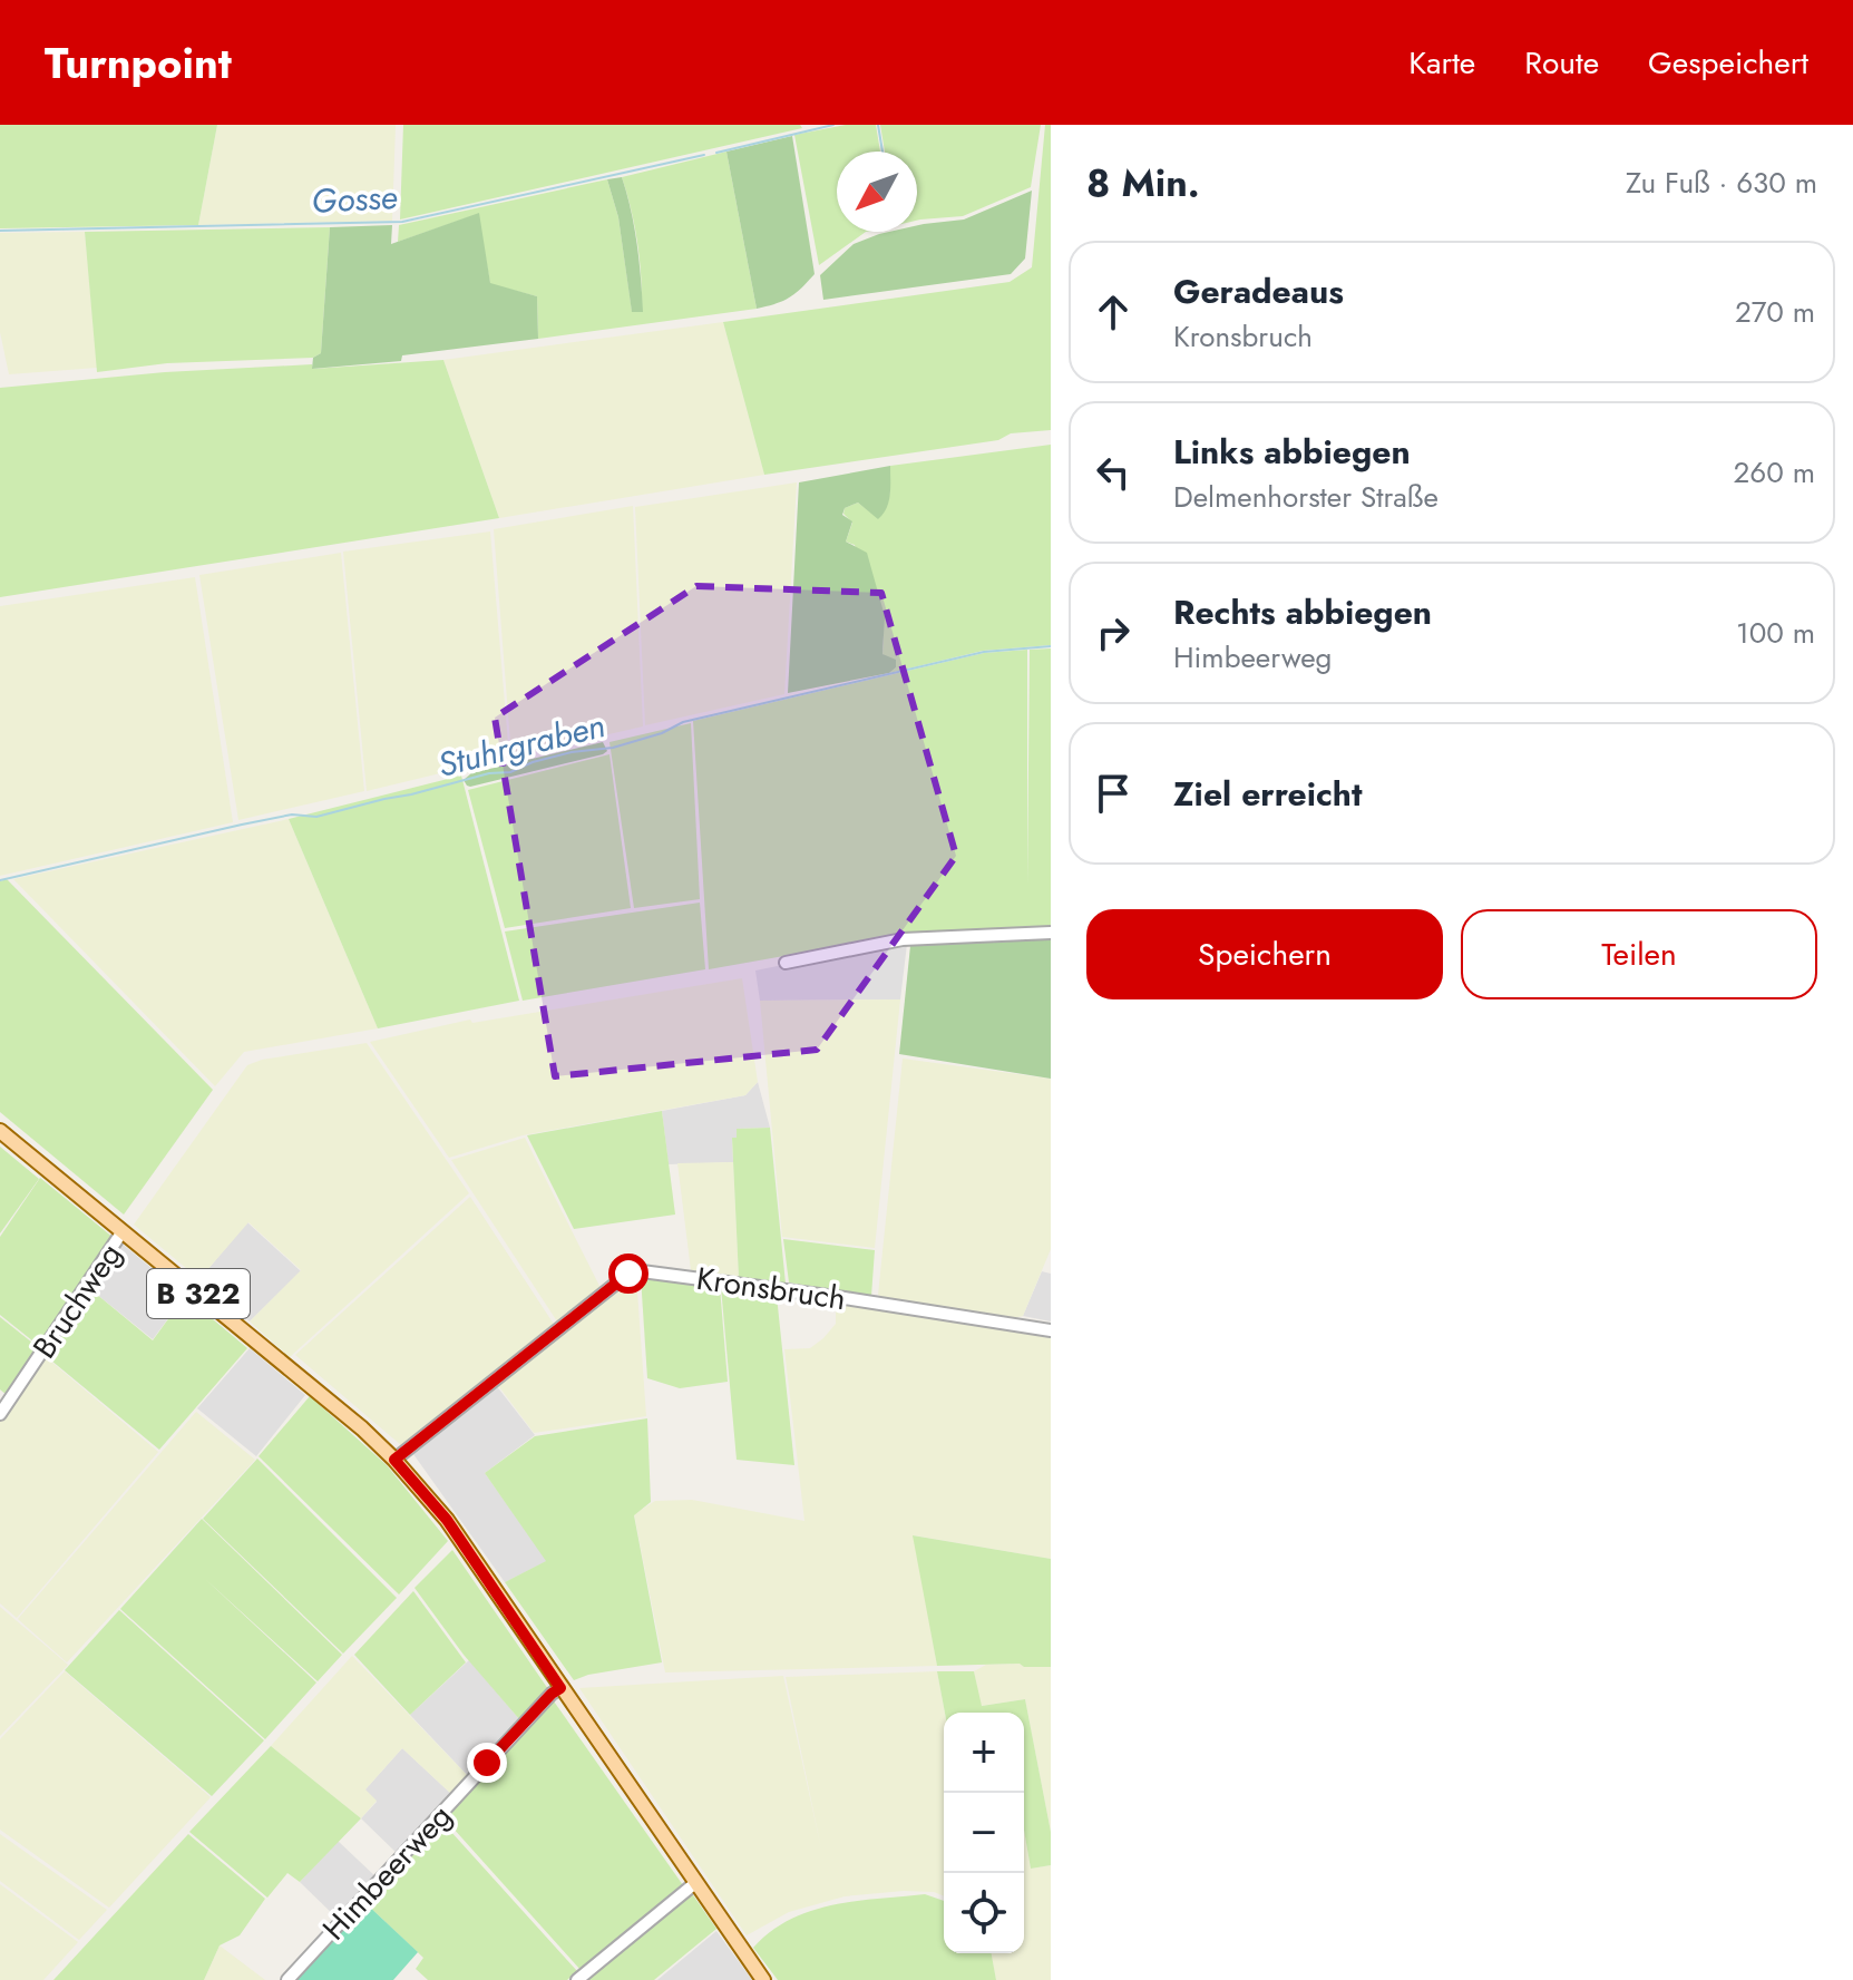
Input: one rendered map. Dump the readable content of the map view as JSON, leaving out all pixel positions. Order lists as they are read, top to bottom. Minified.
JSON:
{"streets":{"main road":["B 322"],"street":["Kronsbruch","Bruchweg","Himbeerweg"]},"crossings":[["Kronsbruch","B 322"],["B 322","Bruchweg"],["B 322","Himbeerweg"]],"water":["Gosse","Stuhrgraben"],"north":"bottom left","page":{"header":"Turnpoint","nav":["Karte","Route","Gespeichert"],"heading":["8 Min.","Zu Fuß · 630 m"],"list":[["Geradeaus","Kronsbruch","270 m"],["Links abbiegen","Delmenhorster Straße","260 m"],["Rechts abbiegen","Himbeerweg","100 m"],"Ziel erreicht"],"buttons":["Speichern","Teilen"],"map_buttons":["+","−"]}}
